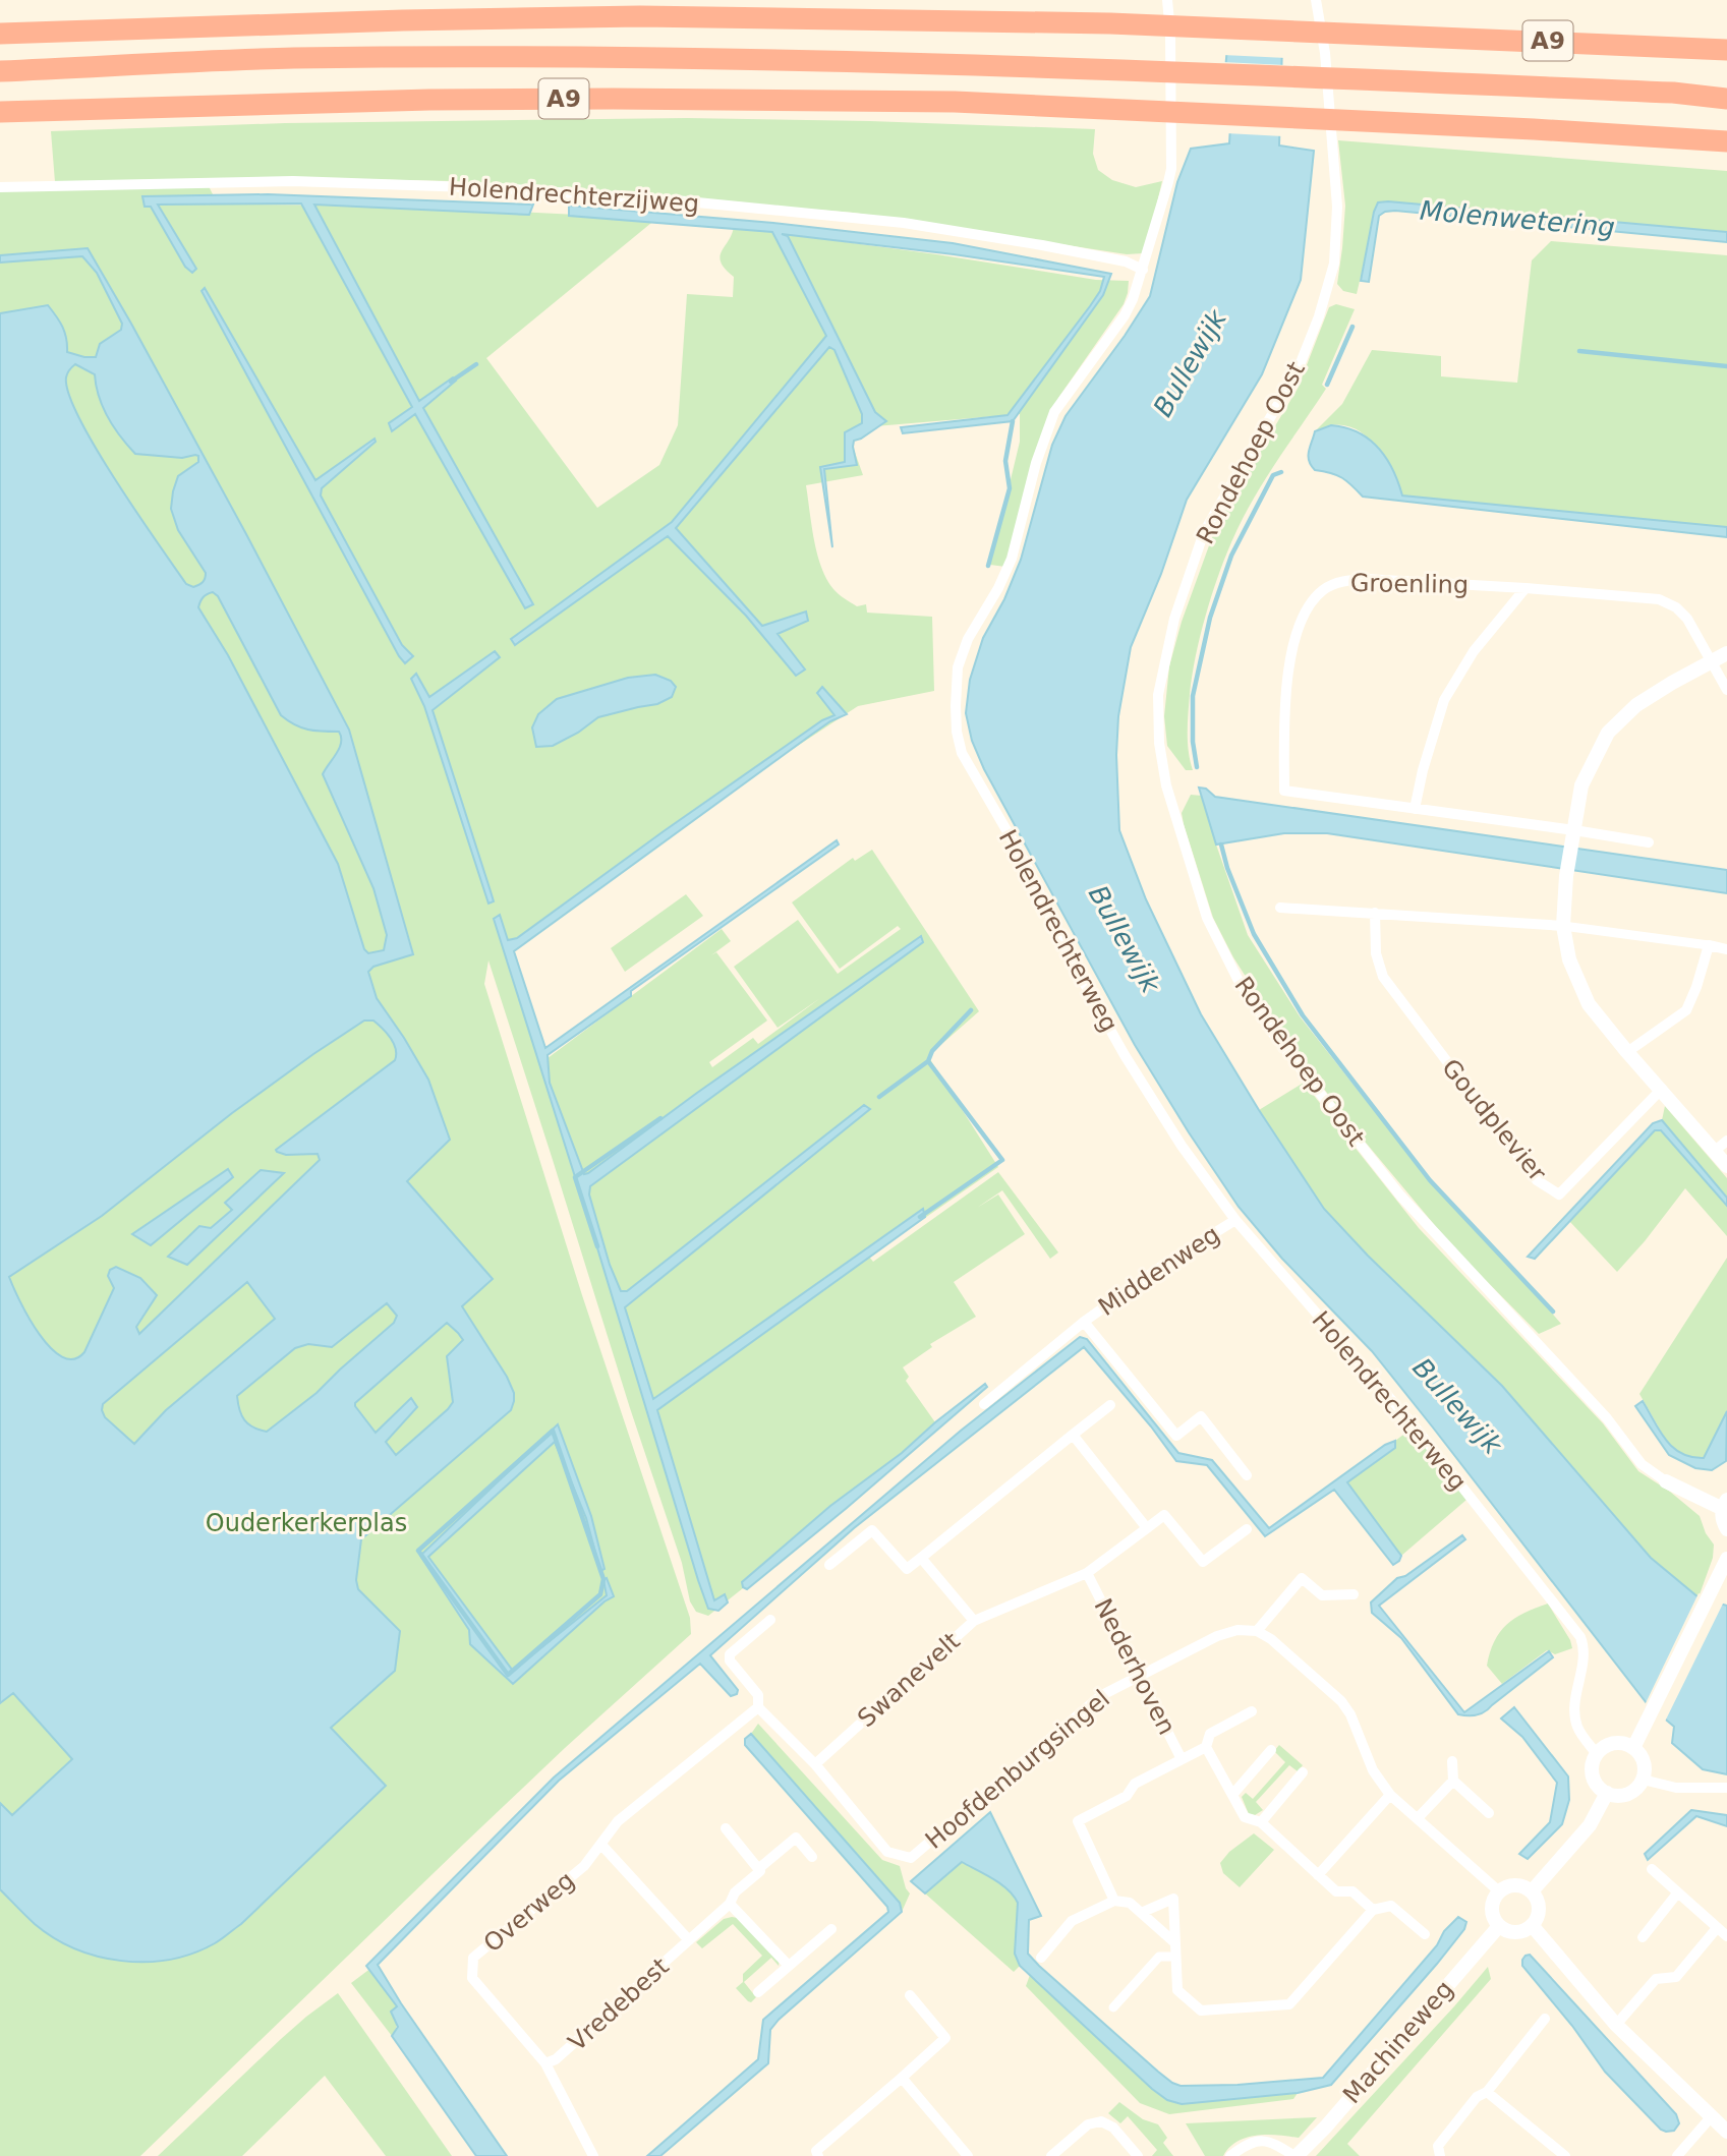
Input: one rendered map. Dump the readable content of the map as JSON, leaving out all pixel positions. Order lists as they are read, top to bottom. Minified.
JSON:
{"streets":{"highway":["A9"],"street":["Holendrechterzijweg","Rondehoep Oost","Groenling","Holendrechterweg","Goudplevier","Middenweg","Nederhoven","Swanevelt","Hoofdenburgsingel","Overweg","Vredebest","Machineweg"]},"crossings":[["Holendrechterzijweg","Holendrechterweg"],["Holendrechterweg","Middenweg"],["Nederhoven","Swanevelt"],["Nederhoven","Hoofdenburgsingel"],["Swanevelt","Hoofdenburgsingel"],["Hoofdenburgsingel","Overweg"],["Overweg","Vredebest"]],"water":["Molenwetering","Bullewijk"],"parks":["Ouderkerkerplas"]}
